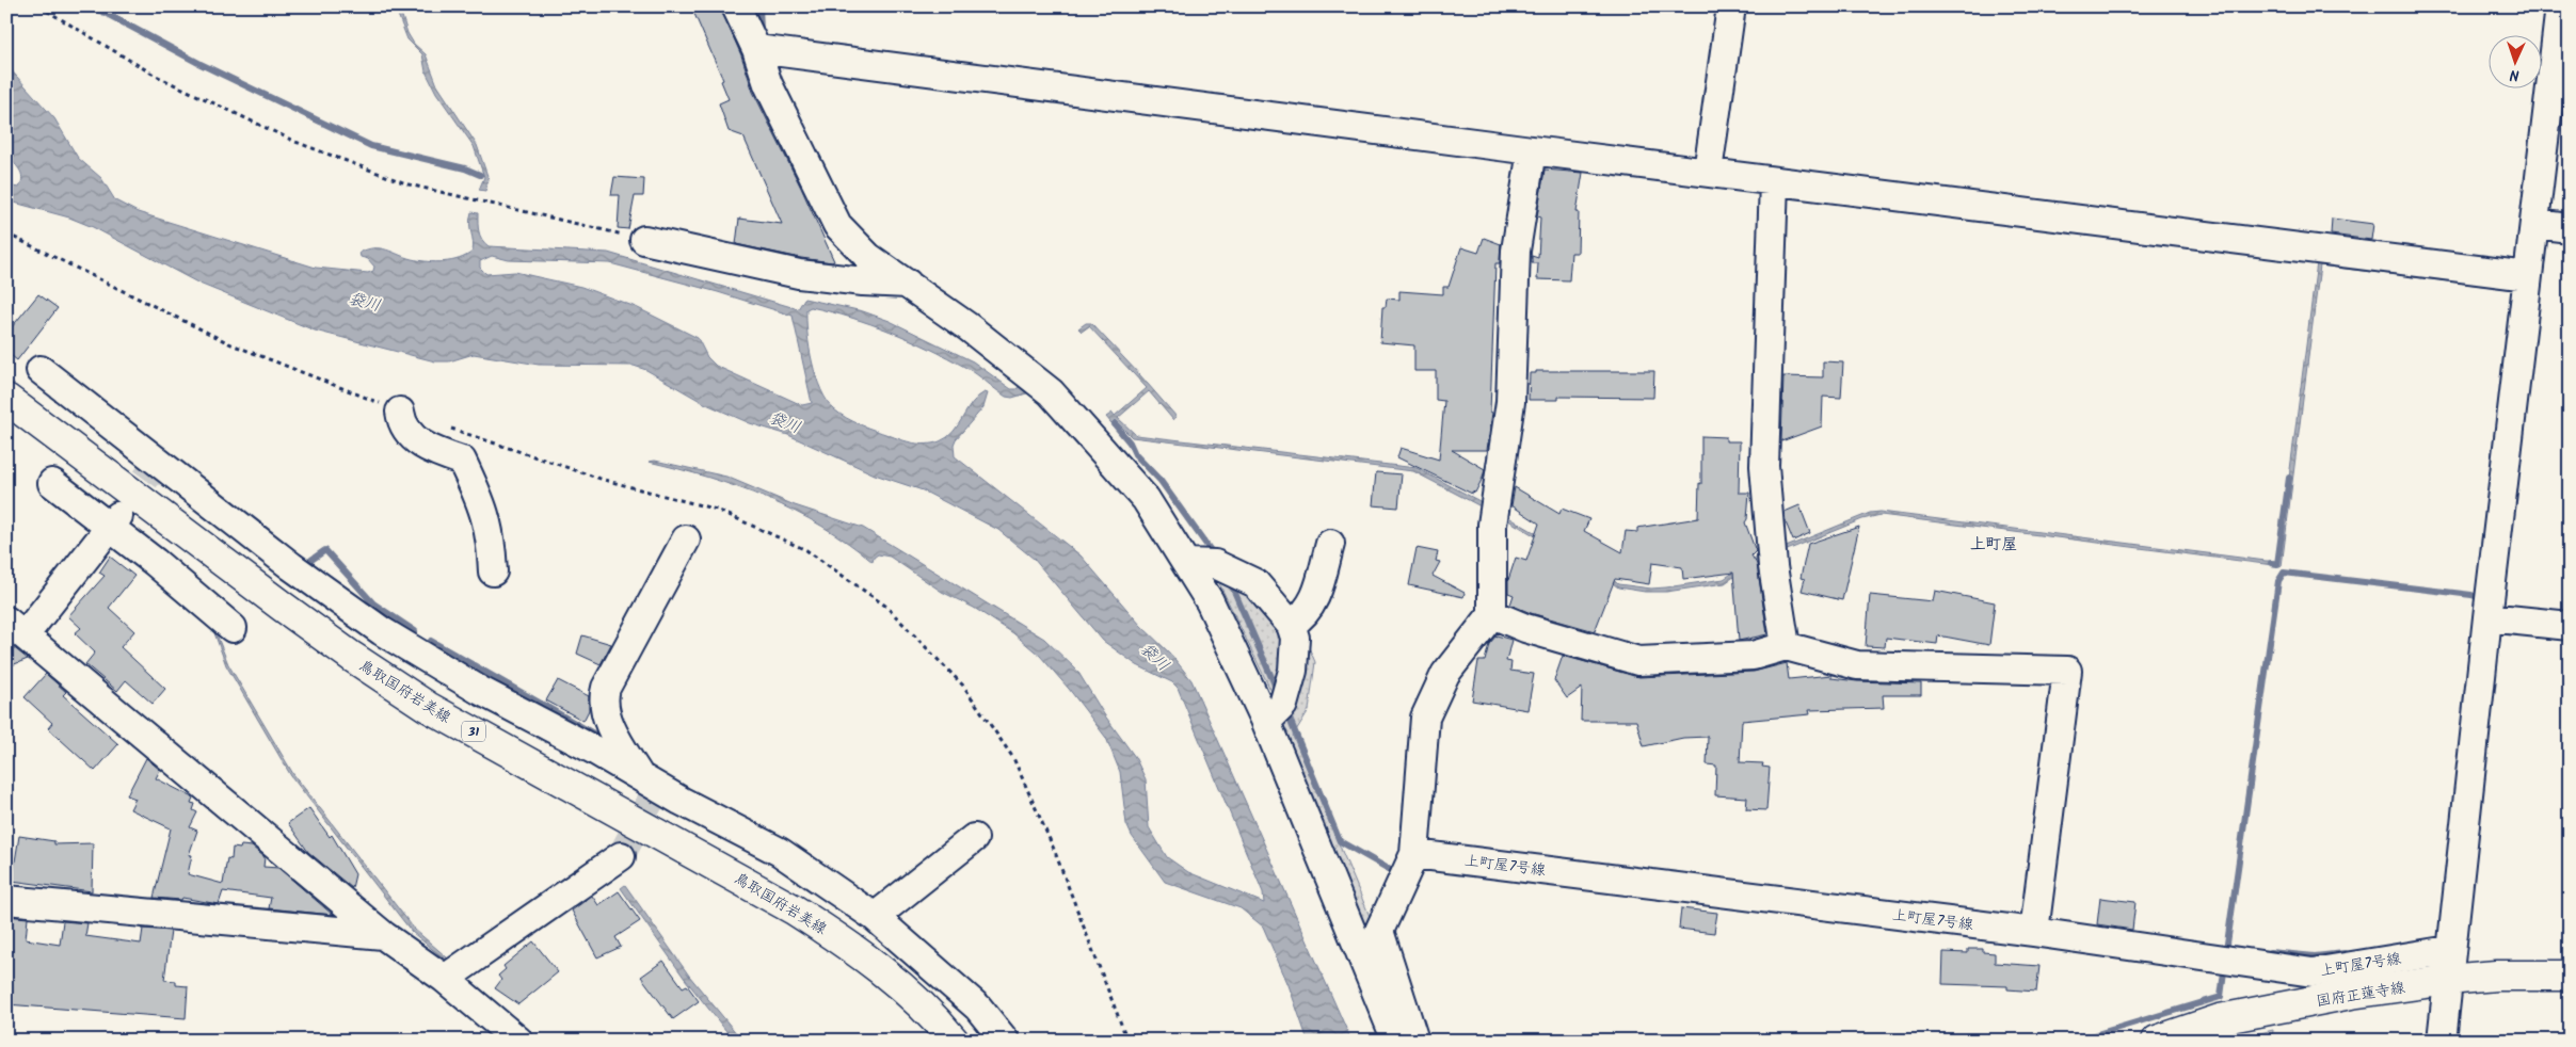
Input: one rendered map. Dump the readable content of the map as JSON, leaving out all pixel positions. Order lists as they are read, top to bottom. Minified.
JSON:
{"streets":{"main road":["鳥取国府岩美線","31","国府正蓮寺線"],"street":["上町屋7号線"]},"districts":["上町屋"],"water":["袋川"],"north":"bottom"}
